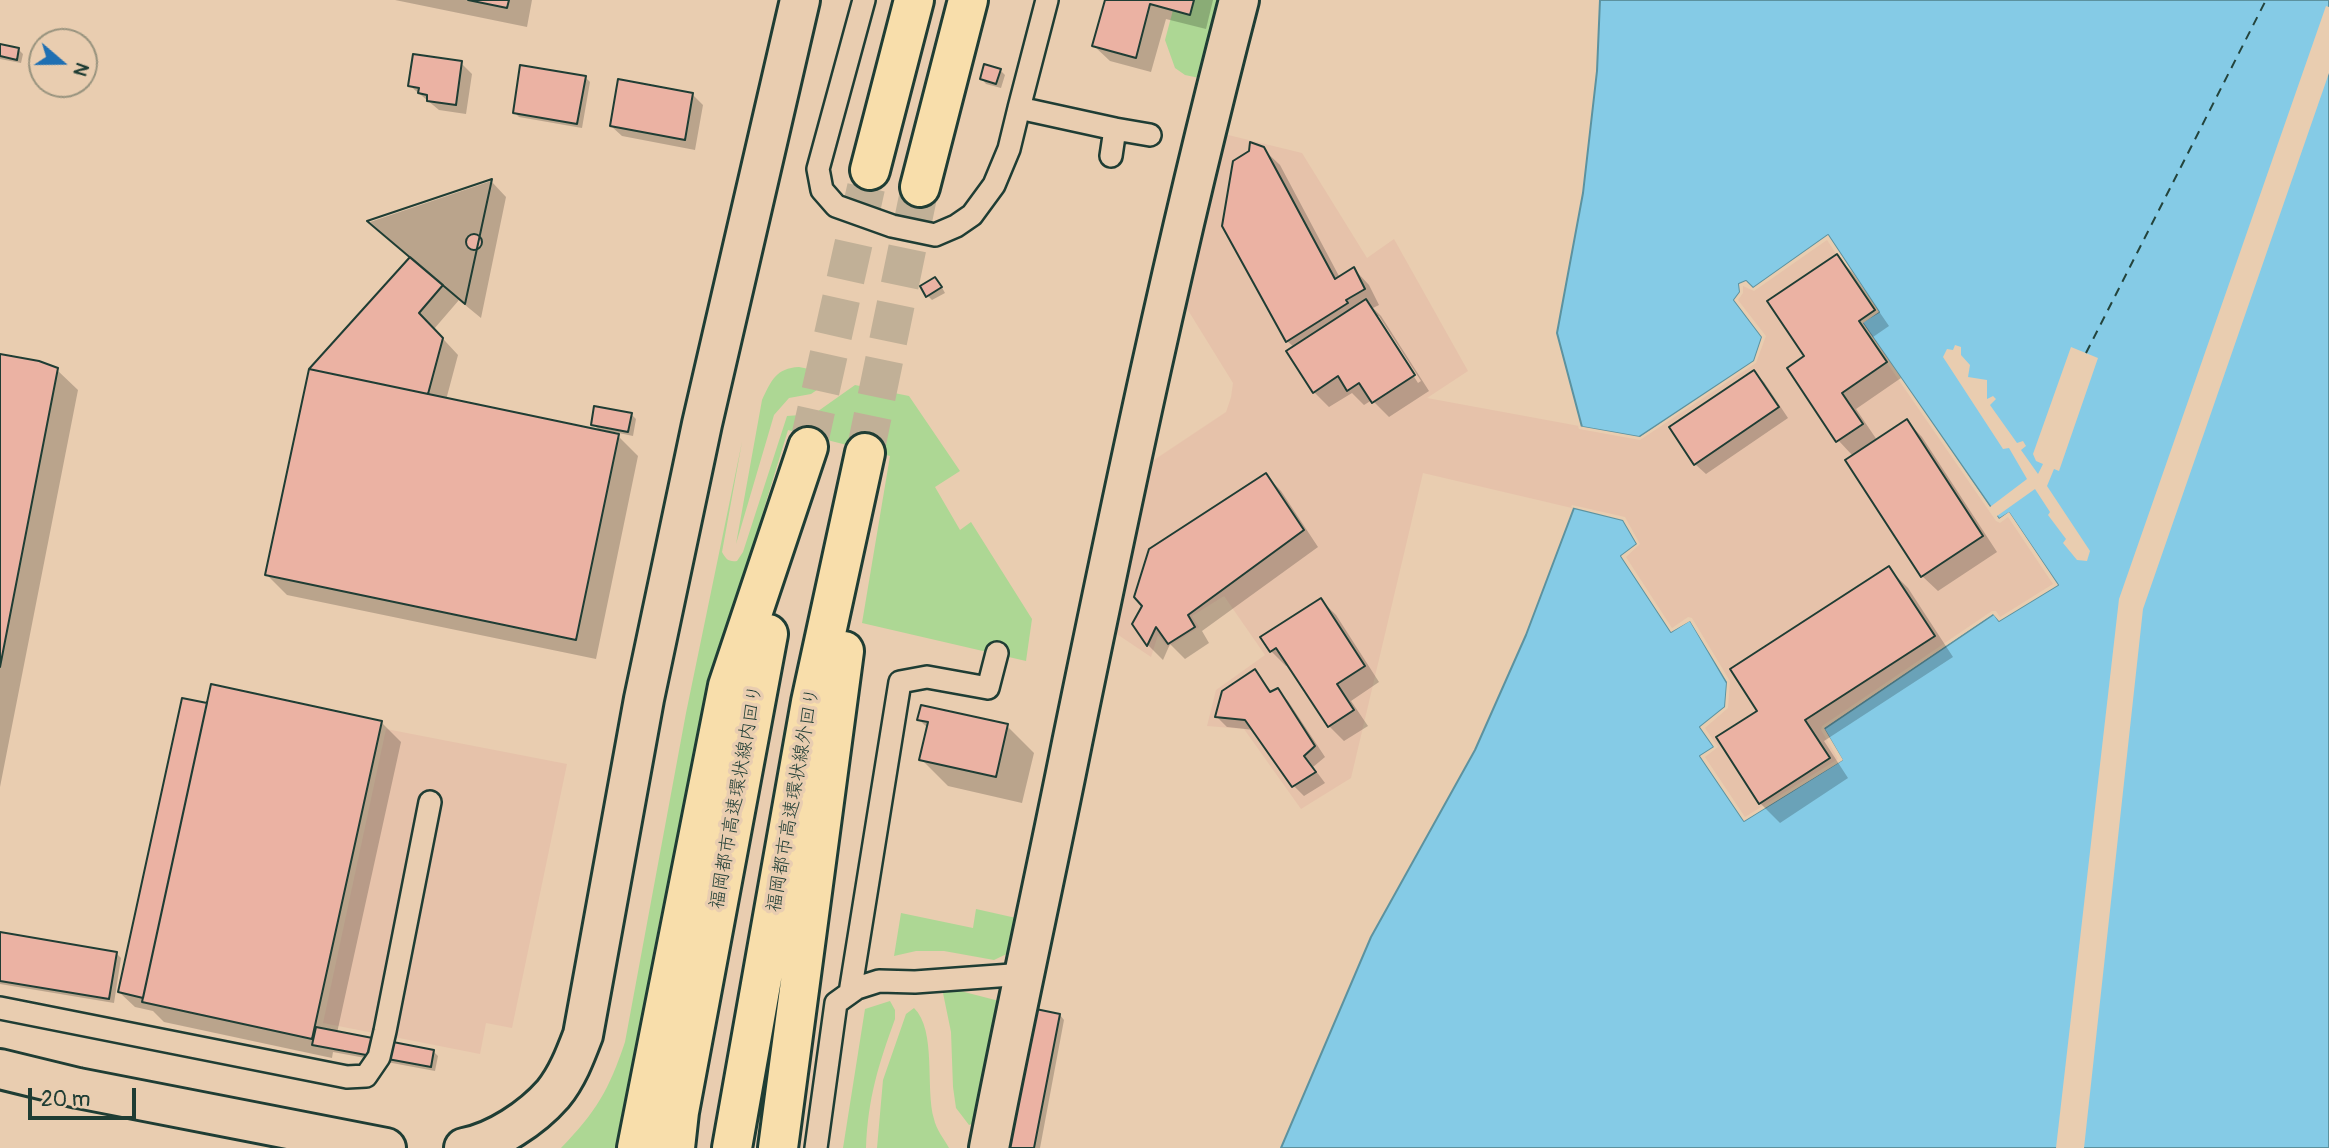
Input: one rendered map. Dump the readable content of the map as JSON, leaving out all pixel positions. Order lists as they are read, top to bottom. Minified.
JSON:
{"streets":{"highway":["福岡都市高速環状線内回り","福岡都市高速環状線外回り"]},"scale_bar":"20 m","north":"right"}
